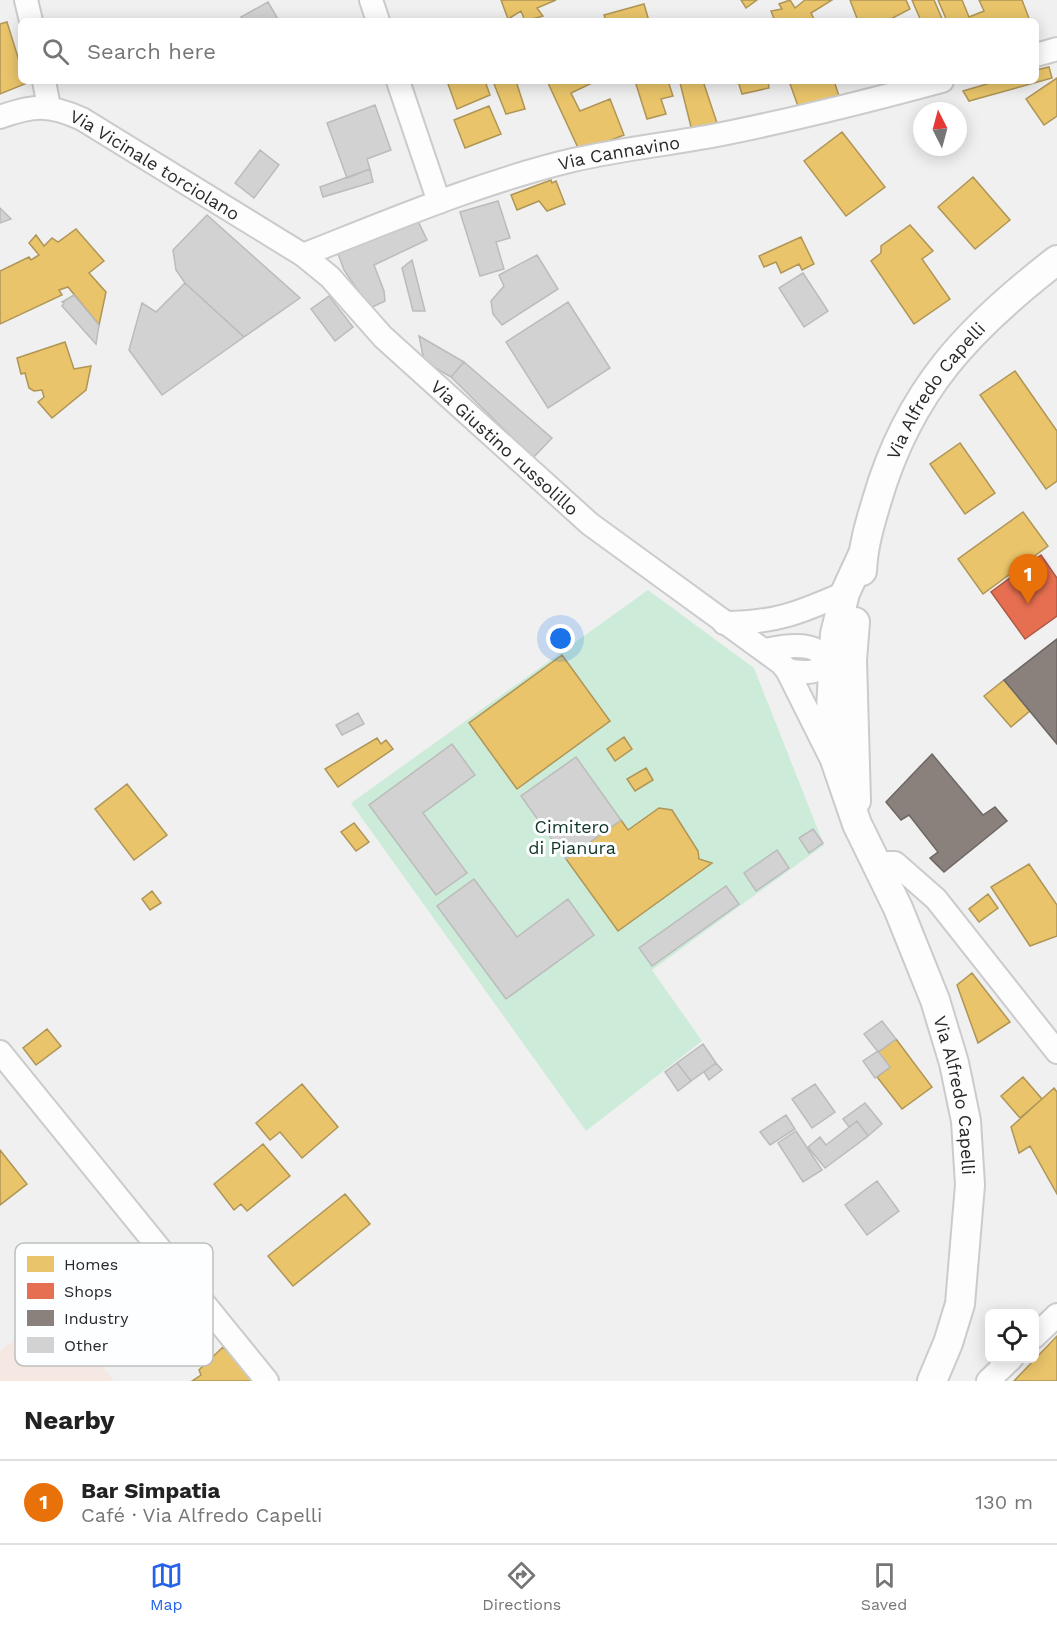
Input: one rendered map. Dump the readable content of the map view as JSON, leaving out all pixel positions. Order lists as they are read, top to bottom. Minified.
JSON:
{"streets":{"street":["Via Cannavino","Via Vicinale torciolano","Via Alfredo Capelli","Via Giustino russolillo"]},"crossings":[["Via Cannavino","Via Vicinale torciolano"],["Via Cannavino","Via Giustino russolillo"],["Via Vicinale torciolano","Via Giustino russolillo"]],"parks":["Cimitero di Pianura"],"legend":["Homes","Shops","Industry","Other"],"north":"top","page":{"search":"Search here","pins":"1","heading":"Nearby","list":[{"mark":"1","name":"Bar Simpatia","note":"Café · Via Alfredo Capelli","value":"130 m"}],"nav":["Map","Directions","Saved"]}}
